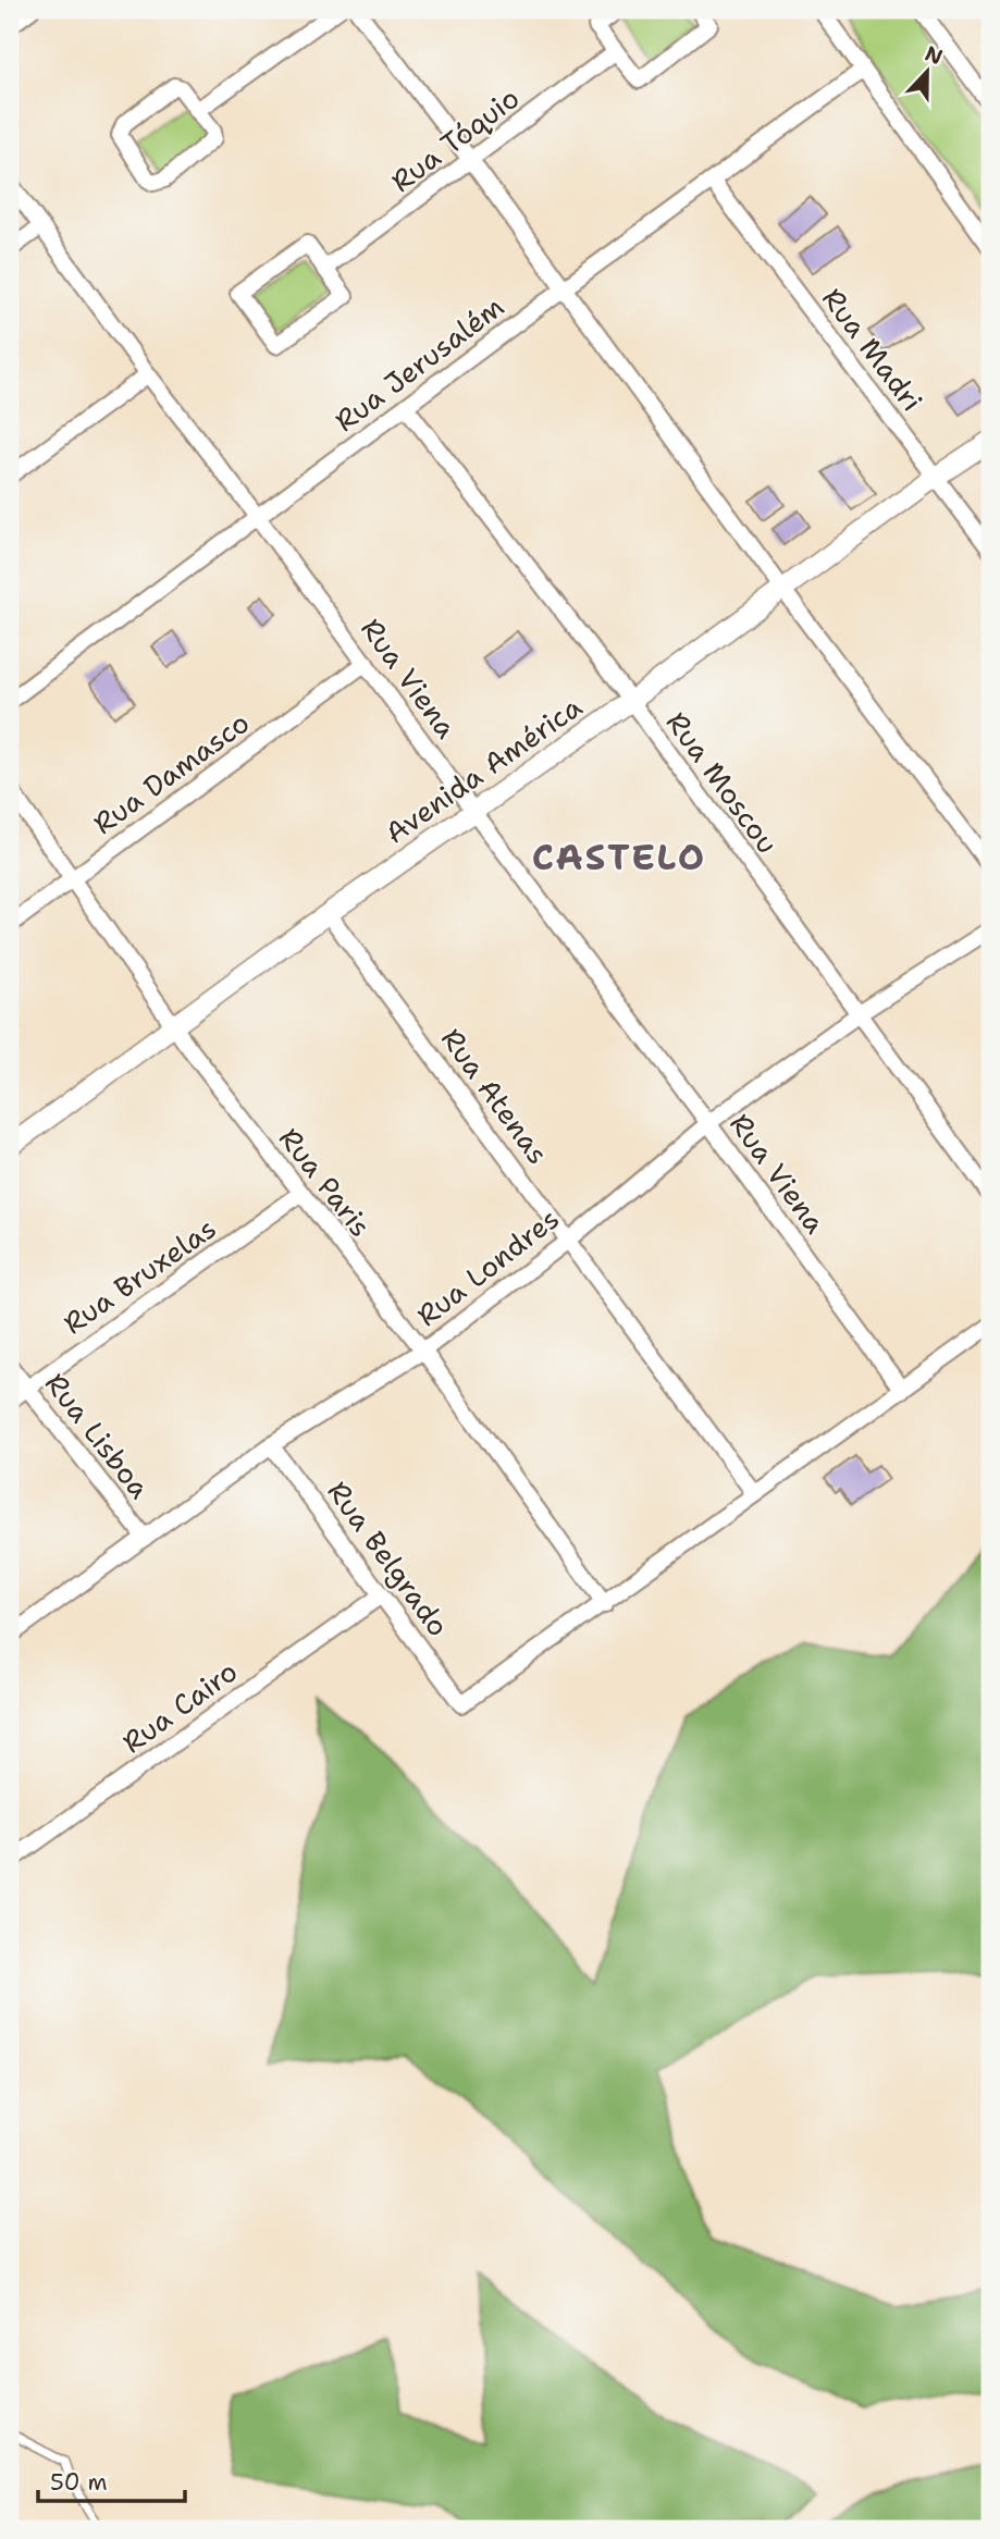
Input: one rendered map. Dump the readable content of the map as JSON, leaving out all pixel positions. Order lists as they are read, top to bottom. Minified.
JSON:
{"streets":{"street":["Rua Tóquio","Rua Madri","Rua Jerusalém","Rua Viena","Avenida América","Rua Damasco","Rua Moscou","Rua Atenas","Rua Paris","Rua Londres","Rua Bruxelas","Rua Lisboa","Rua Belgrado","Rua Cairo"]},"crossings":[["Rua Madri","Rua Jerusalém"],["Rua Madri","Avenida América"],["Rua Jerusalém","Rua Viena"],["Rua Jerusalém","Rua Moscou"],["Rua Viena","Avenida América"],["Rua Viena","Rua Damasco"],["Rua Viena","Rua Londres"],["Avenida América","Rua Moscou"],["Avenida América","Rua Atenas"],["Avenida América","Rua Paris"],["Rua Damasco","Rua Paris"],["Rua Moscou","Rua Londres"],["Rua Atenas","Rua Londres"],["Rua Paris","Rua Londres"],["Rua Paris","Rua Bruxelas"],["Rua Paris","Rua Belgrado"],["Rua Londres","Rua Lisboa"],["Rua Londres","Rua Belgrado"],["Rua Bruxelas","Rua Lisboa"],["Rua Belgrado","Rua Cairo"]],"districts":["CASTELO"],"scale_bar":"50 m","north":"top"}
